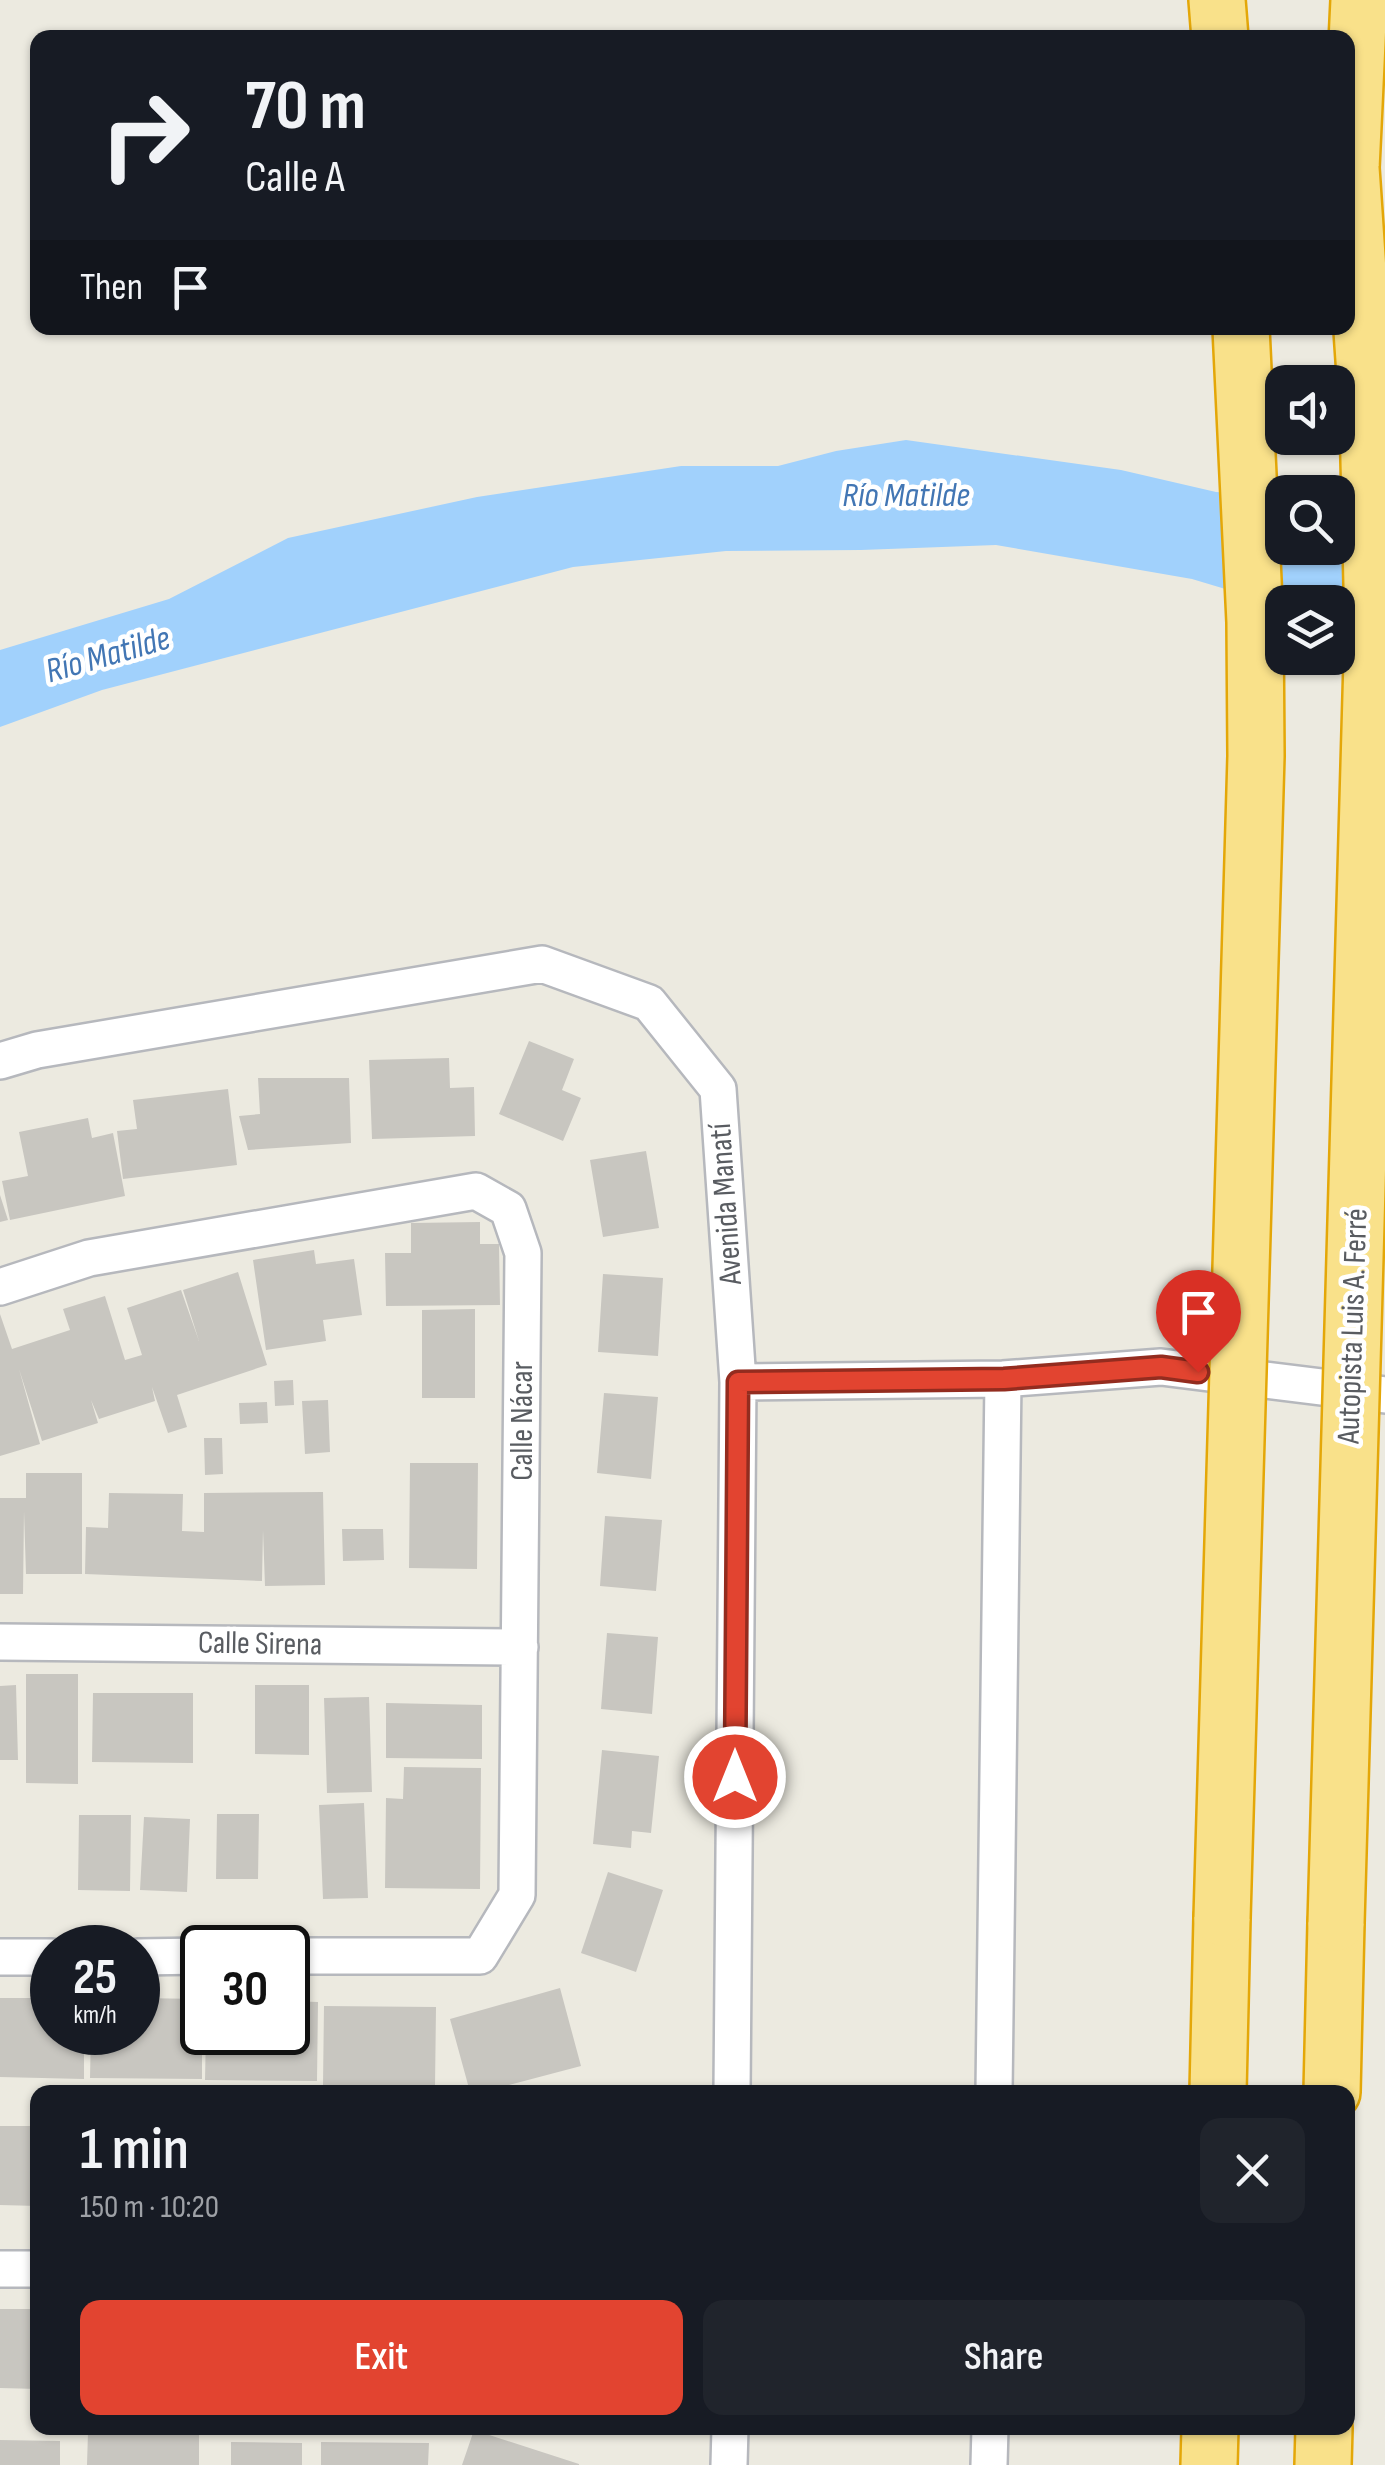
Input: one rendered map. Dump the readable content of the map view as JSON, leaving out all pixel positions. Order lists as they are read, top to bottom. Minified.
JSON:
{"streets":{"highway":["Autopista Luis A. Ferré"],"street":["Avenida Manatí","Calle Nácar","Calle Sirena"]},"crossings":[["Calle Nácar","Calle Sirena"]],"water":["Río Matilde"],"page":{"turn":["70 m","Calle A"],"then":"Then","speed":"25 km/h","limit":"30","heading":["1 min","150 m · 10:20"],"buttons":["Exit","Share"]}}
